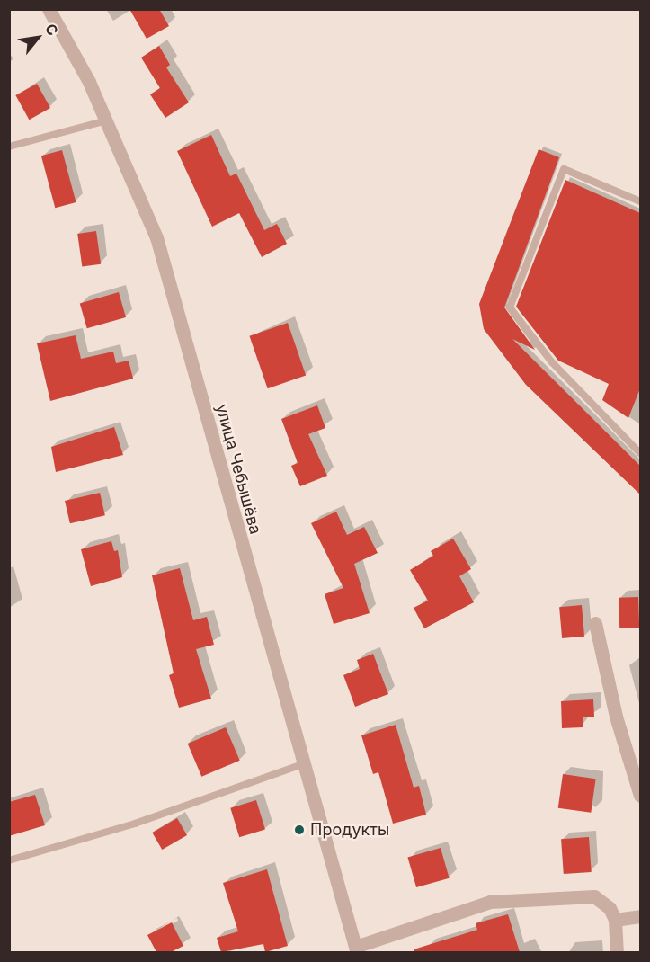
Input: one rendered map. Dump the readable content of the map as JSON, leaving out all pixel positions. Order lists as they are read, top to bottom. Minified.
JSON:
{"streets":{"street":["улица Чебышёва"]},"places":["Продукты"],"north":"top right"}
